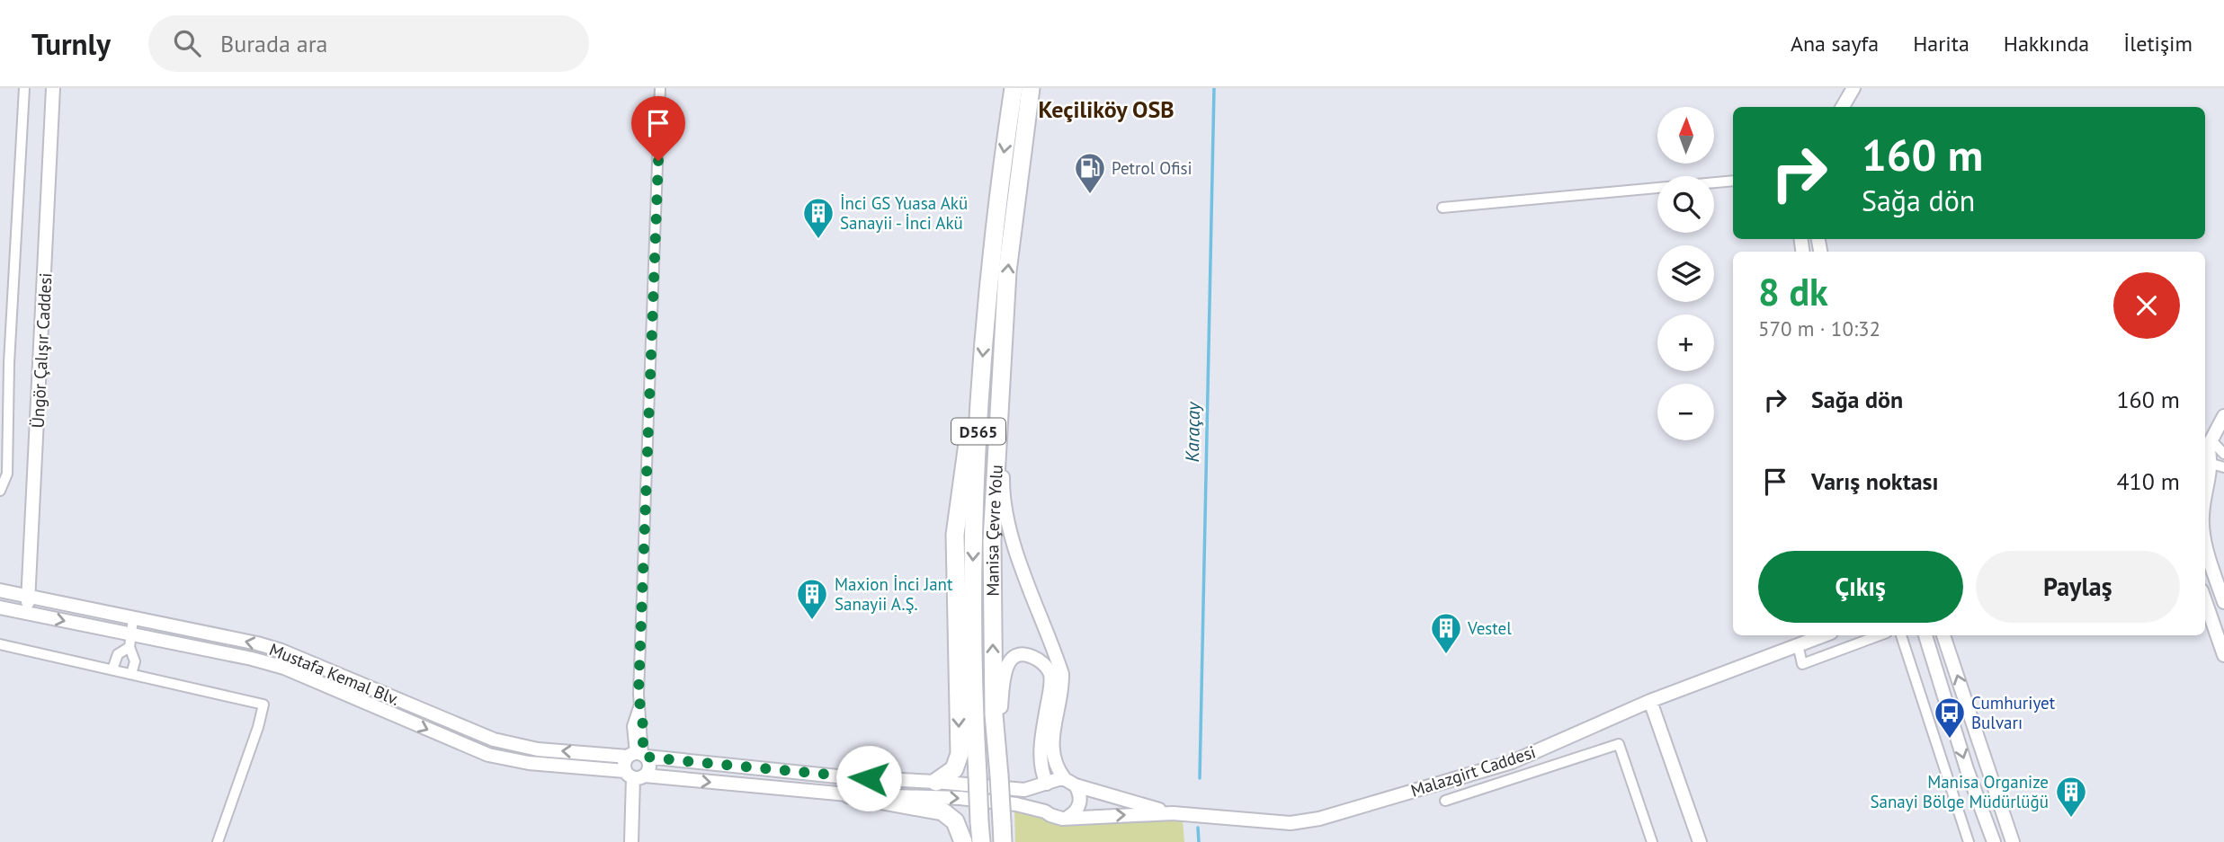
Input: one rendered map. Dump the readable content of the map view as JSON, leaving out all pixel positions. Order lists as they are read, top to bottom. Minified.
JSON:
{"streets":{"highway":["D565","Manisa Çevre Yolu"],"street":["Üngör Çalışır Caddesi","Mustafa Kemal Blv.","Malazgirt Caddesi"]},"crossings":[["Üngör Çalışır Caddesi","Mustafa Kemal Blv."]],"districts":["Keçiliköy OSB"],"water":["Karaçay"],"places":{"fuel station":["Petrol Ofisi"],"building":["İnci GS Yuasa Akü Sanayii - İnci Akü","Maxion İnci Jant Sanayii A.Ş.","Vestel","Manisa Organize Sanayi Bölge Müdürlüğü"],"bus stop":["Cumhuriyet Bulvarı"]},"north":"top","page":{"header":"Turnly","search":"Burada ara","nav":["Ana sayfa","Harita","Hakkında","İletişim"],"map_buttons":["+","−"],"turn":["160 m","Sağa dön"],"heading":["8 dk","570 m · 10:32"],"list":[{"name":"Sağa dön","value":"160 m"},{"name":"Varış noktası","value":"410 m"}],"buttons":["Çıkış","Paylaş"]}}
